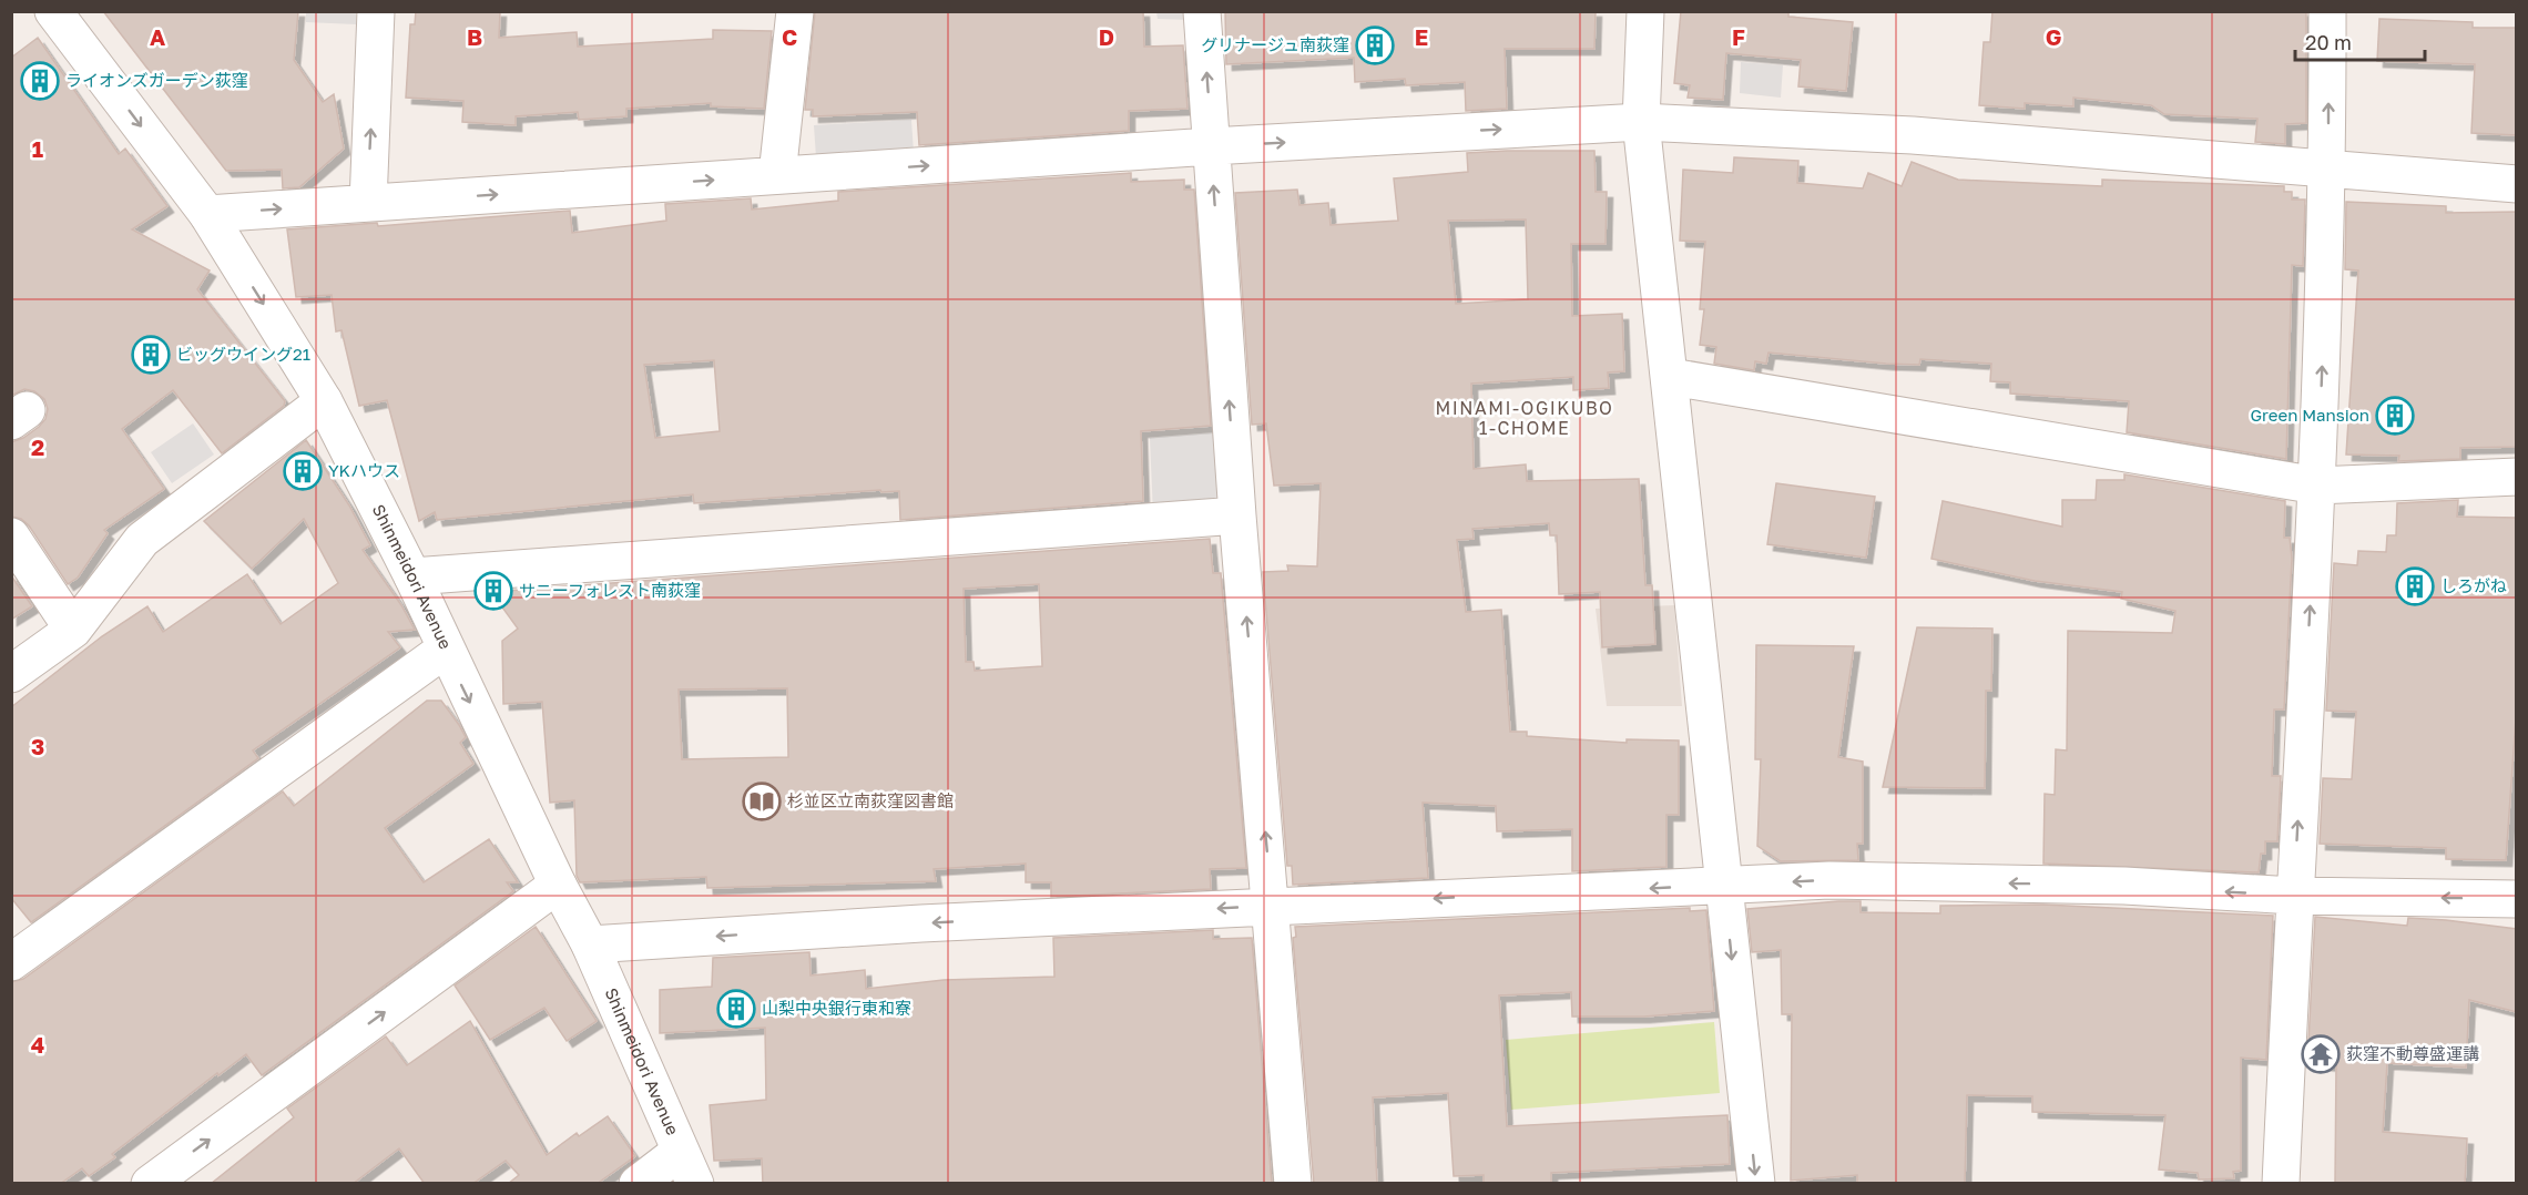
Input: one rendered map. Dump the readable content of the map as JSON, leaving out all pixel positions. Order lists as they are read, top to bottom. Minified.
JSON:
{"streets":{"street":["Shinmeidori Avenue"]},"one_way":["Shinmeidori Avenue"],"districts":["MINAMI-OGIKUBO 1-CHOME"],"places":{"building":["グリナージュ南荻窪","ライオンズガーデン荻窪","ビッグウイング21","Green Mansion","YKハウス","しろがね","サニーフォレスト南荻窪","山梨中央銀行東和寮"],"library":["杉並区立南荻窪図書館"],"temple":["荻窪不動尊盛運講"]},"scale_bar":"20 m","grid":{"columns":["A","B","C","D","E","F","G"],"rows":["1","2","3","4"]}}
